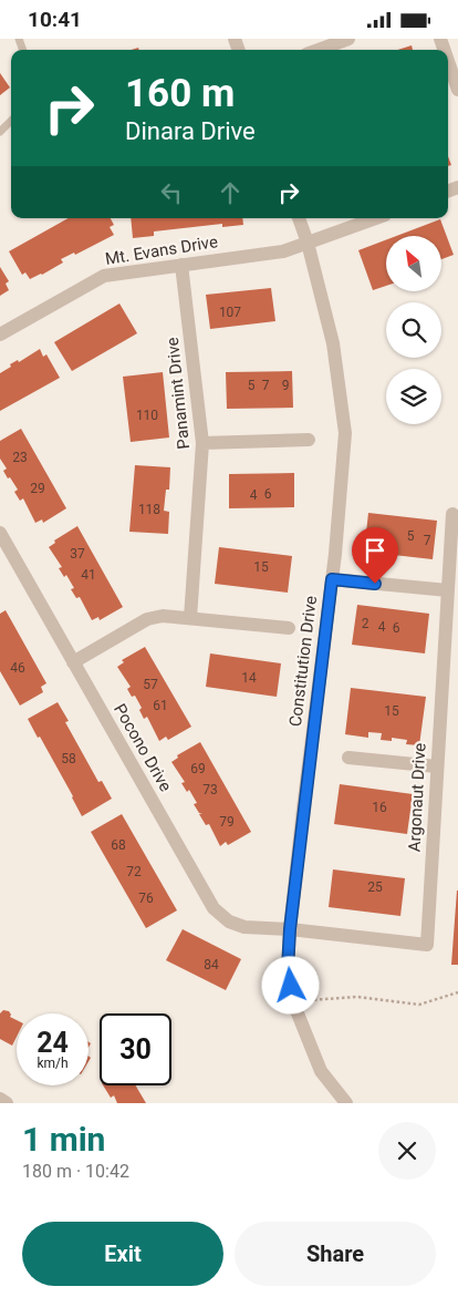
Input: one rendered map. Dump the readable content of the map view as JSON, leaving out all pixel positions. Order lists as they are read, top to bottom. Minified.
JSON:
{"streets":{"street":["Mt. Evans Drive","Panamint Drive","Constitution Drive","Pocono Drive","Argonaut Drive"]},"crossings":[["Mt. Evans Drive","Panamint Drive"],["Mt. Evans Drive","Constitution Drive"],["Constitution Drive","Pocono Drive"],["Constitution Drive","Argonaut Drive"],["Pocono Drive","Argonaut Drive"]],"house_numbers":["107","5","7","9","110","23","29","6","4","118","5","7","37","15","41","2","4","6","46","14","57","61","15","58","69","73","16","79","68","72","25","76","84"],"north":"top left","page":{"status":"10:41","turn":["160 m","Dinara Drive"],"speed":"24 km/h","limit":"30","heading":["1 min","180 m · 10:42"],"buttons":["Exit","Share"]}}
